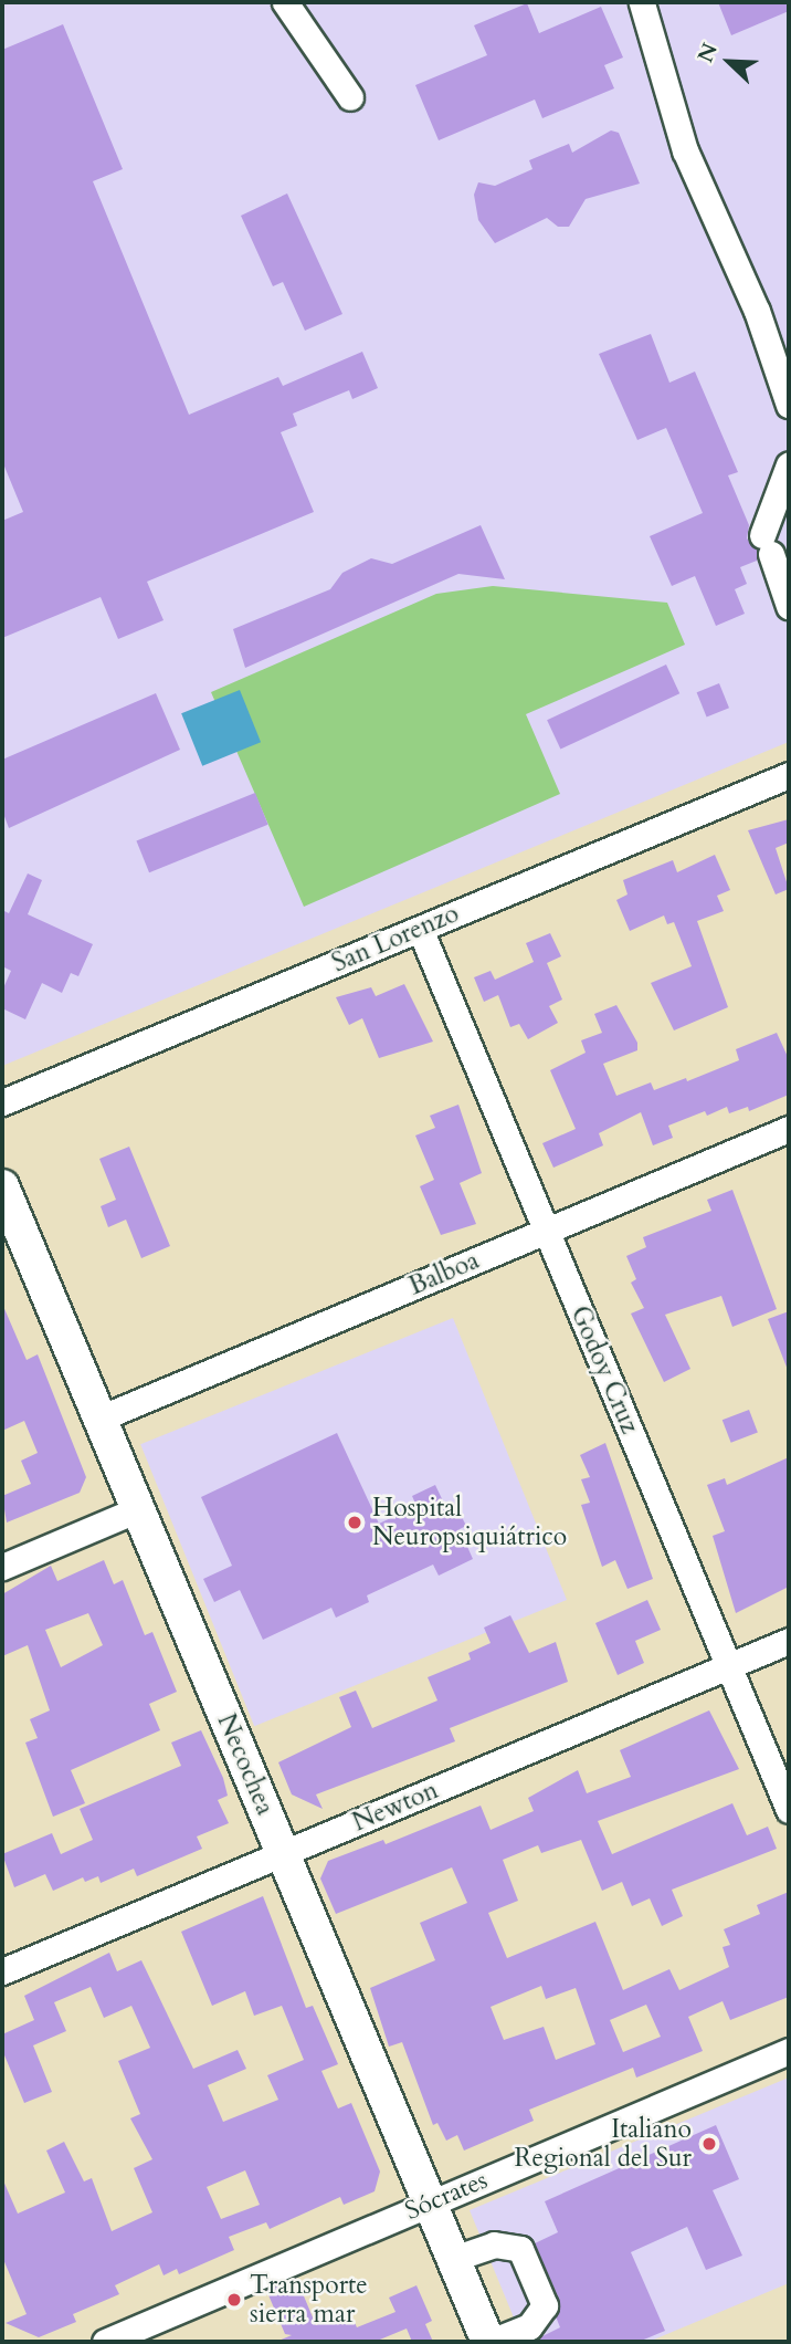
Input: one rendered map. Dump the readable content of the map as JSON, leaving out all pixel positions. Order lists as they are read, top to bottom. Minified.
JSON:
{"streets":{"main road":["Necochea"],"street":["San Lorenzo","Balboa","Godoy Cruz","Newton","Sócrates"]},"crossings":[["San Lorenzo","Godoy Cruz"],["Balboa","Godoy Cruz"],["Balboa","Necochea"],["Godoy Cruz","Newton"],["Necochea","Newton"],["Necochea","Sócrates"]],"places":["Hospital Neuropsiquiátrico","Italiano Regional del Sur","Transporte sierra mar"],"north":"top left"}
